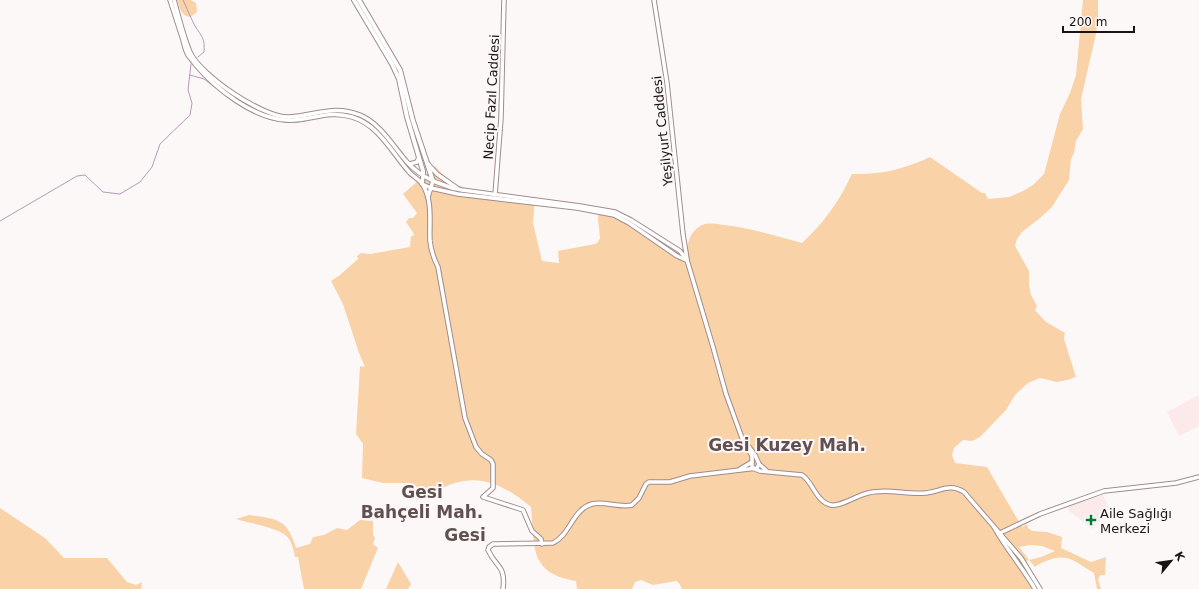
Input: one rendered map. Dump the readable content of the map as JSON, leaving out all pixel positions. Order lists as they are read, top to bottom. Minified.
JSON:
{"streets":{"street":["Necip Fazıl Caddesi","Yeşilyurt Caddesi"]},"districts":["Gesi Kuzey Mah.","Gesi Bahçeli Mah.","Gesi"],"places":{"health":["Aile Sağlığı Merkezi"]},"scale_bar":"200 m","north":"top right"}
